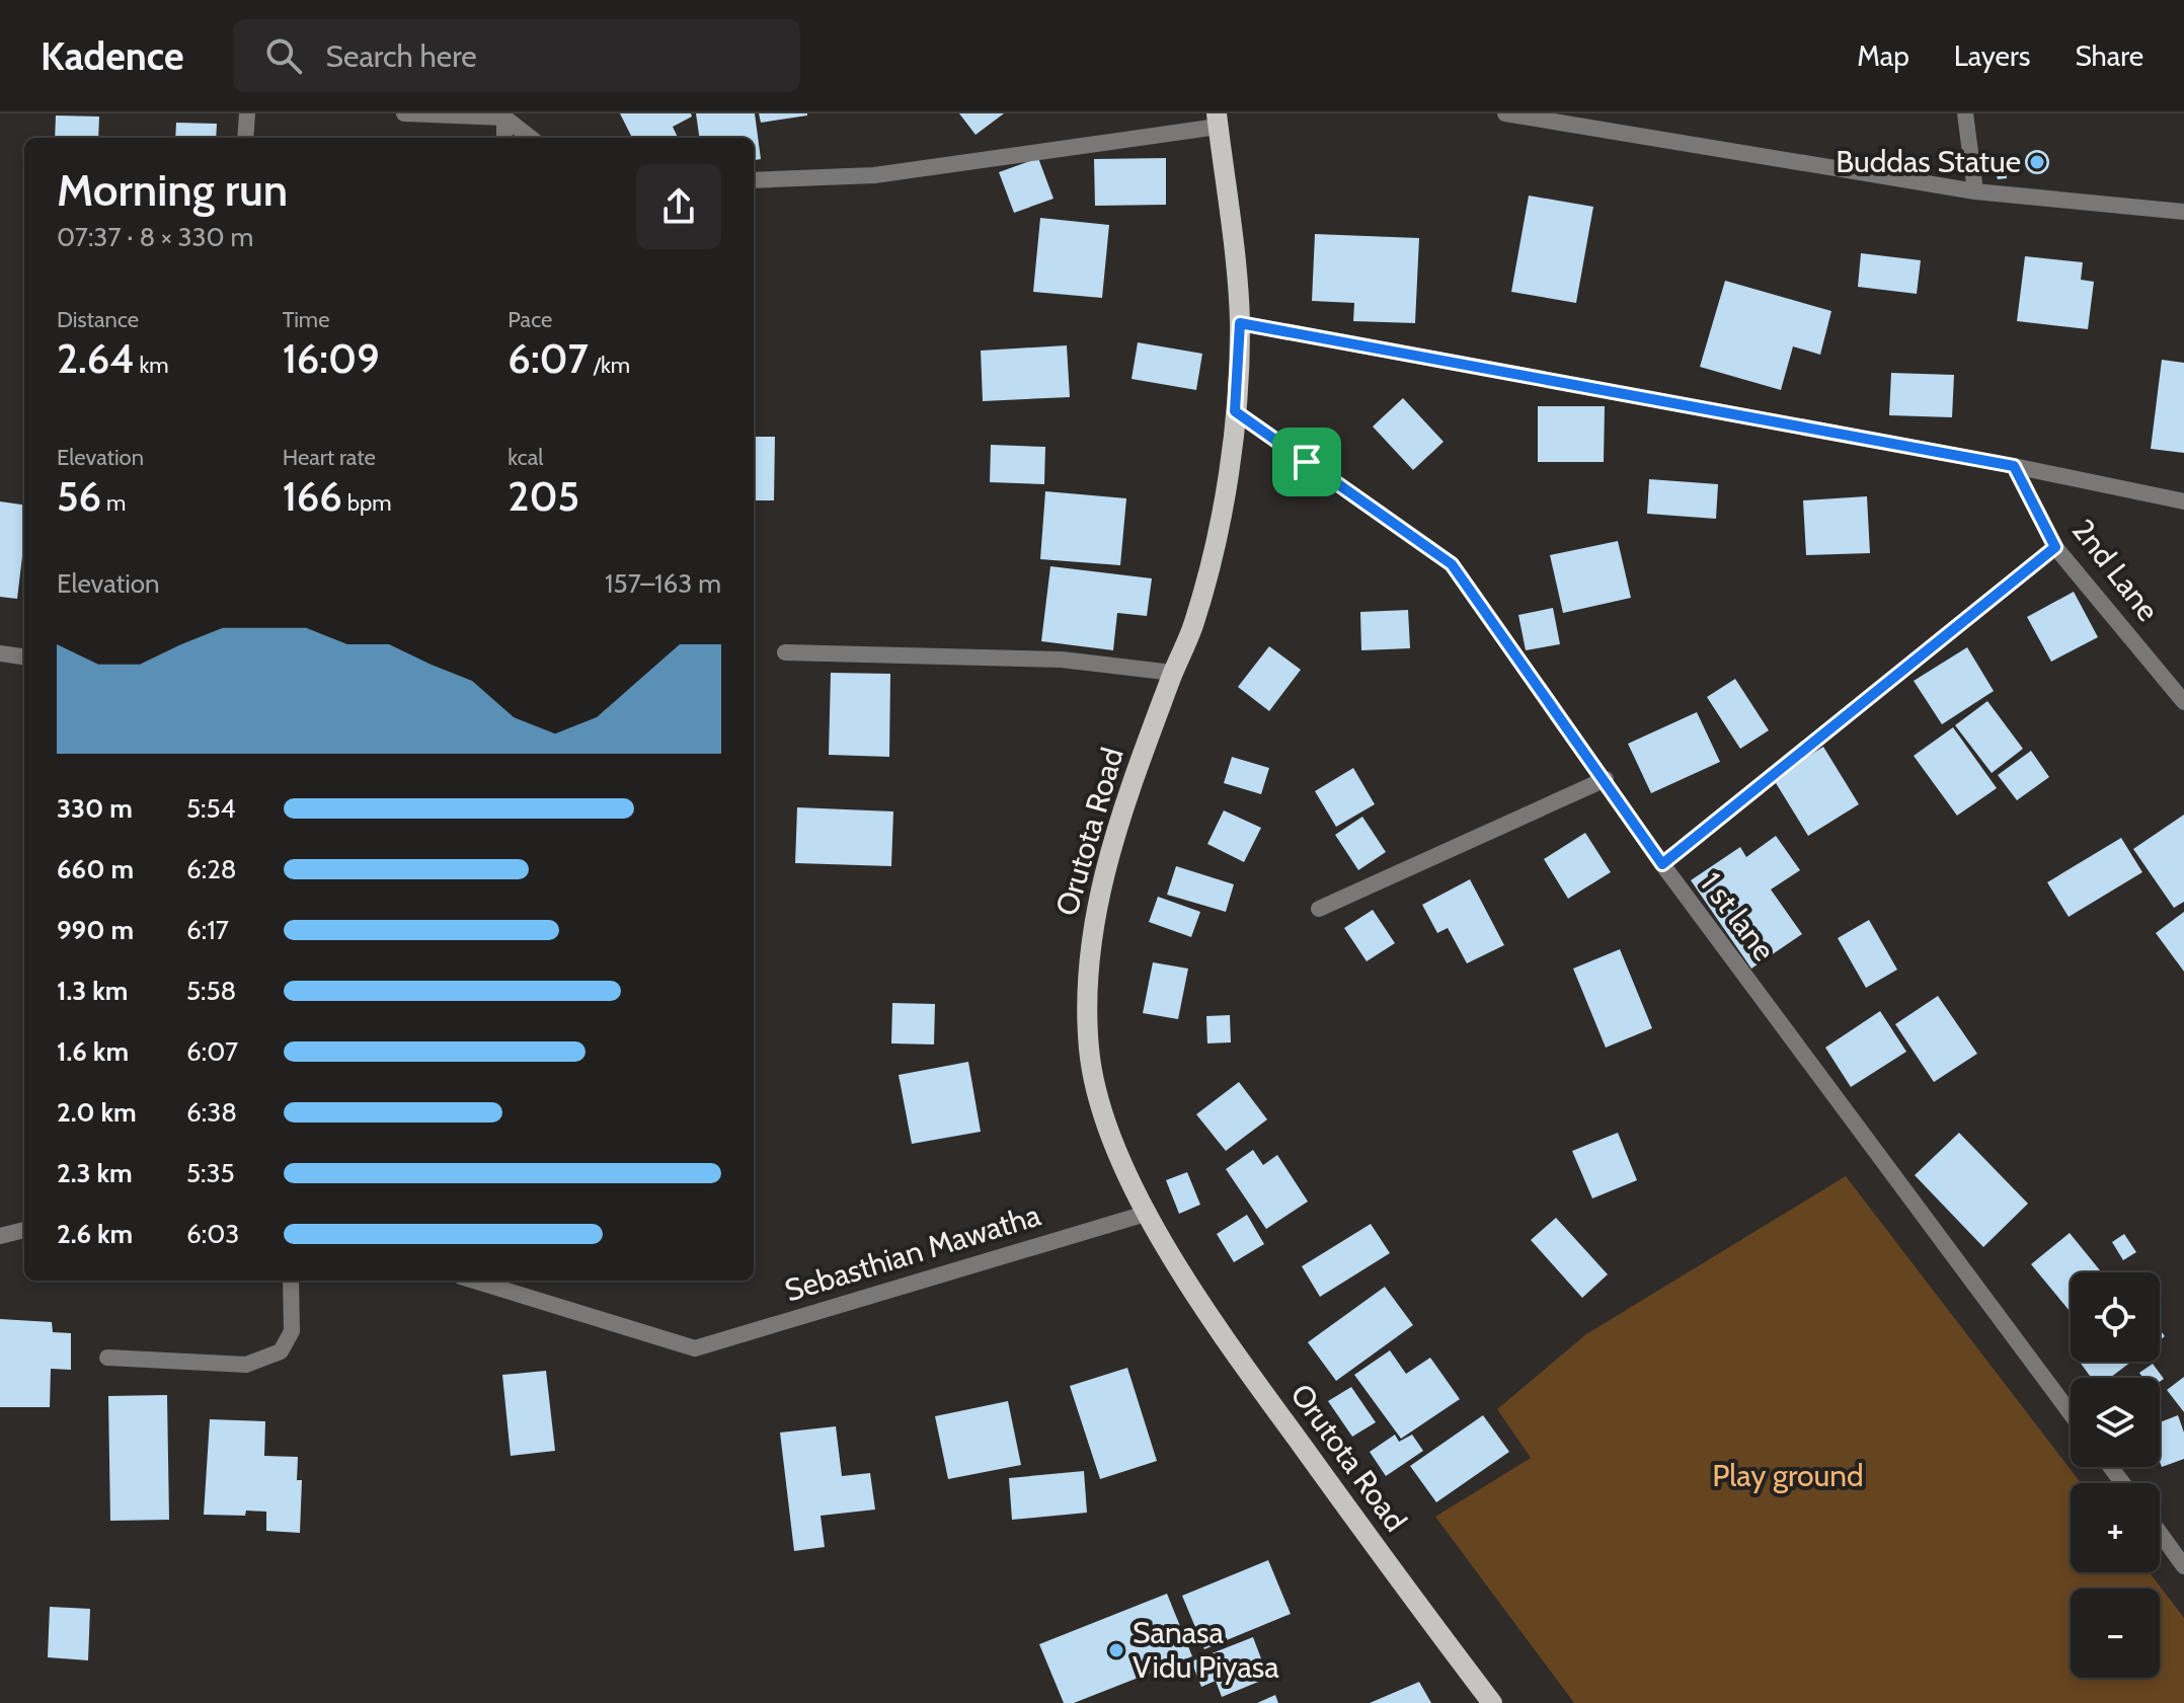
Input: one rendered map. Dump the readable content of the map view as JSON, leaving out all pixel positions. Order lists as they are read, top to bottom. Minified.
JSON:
{"streets":{"main road":["Orutota Road"],"street":["2nd Lane","1 st lane","Sebasthian Mawatha"]},"crossings":[["Orutota Road","1 st lane"],["Orutota Road","Sebasthian Mawatha"]],"parks":["Play ground"],"places":["Buddas Statue","Sanasa Vidu Piyasa"],"page":{"header":"Kadence","search":"Search here","nav":["Map","Layers","Share"],"heading":["Morning run","07:37 · 8 × 330 m"],"stats":[["Distance","2.64 km"],["Time","16:09"],["Pace","6:07 /km"],["Elevation","56 m"],["Heart rate","166 bpm"],["kcal","205"]],"chart":["Elevation","157–163 m"],"list":[{"name":"330 m","note":"5:54"},{"name":"660 m","note":"6:28"},{"name":"990 m","note":"6:17"},{"name":"1.3 km","note":"5:58"},{"name":"1.6 km","note":"6:07"},{"name":"2.0 km","note":"6:38"},{"name":"2.3 km","note":"5:35"},{"name":"2.6 km","note":"6:03"}],"map_buttons":["+","−"]}}
